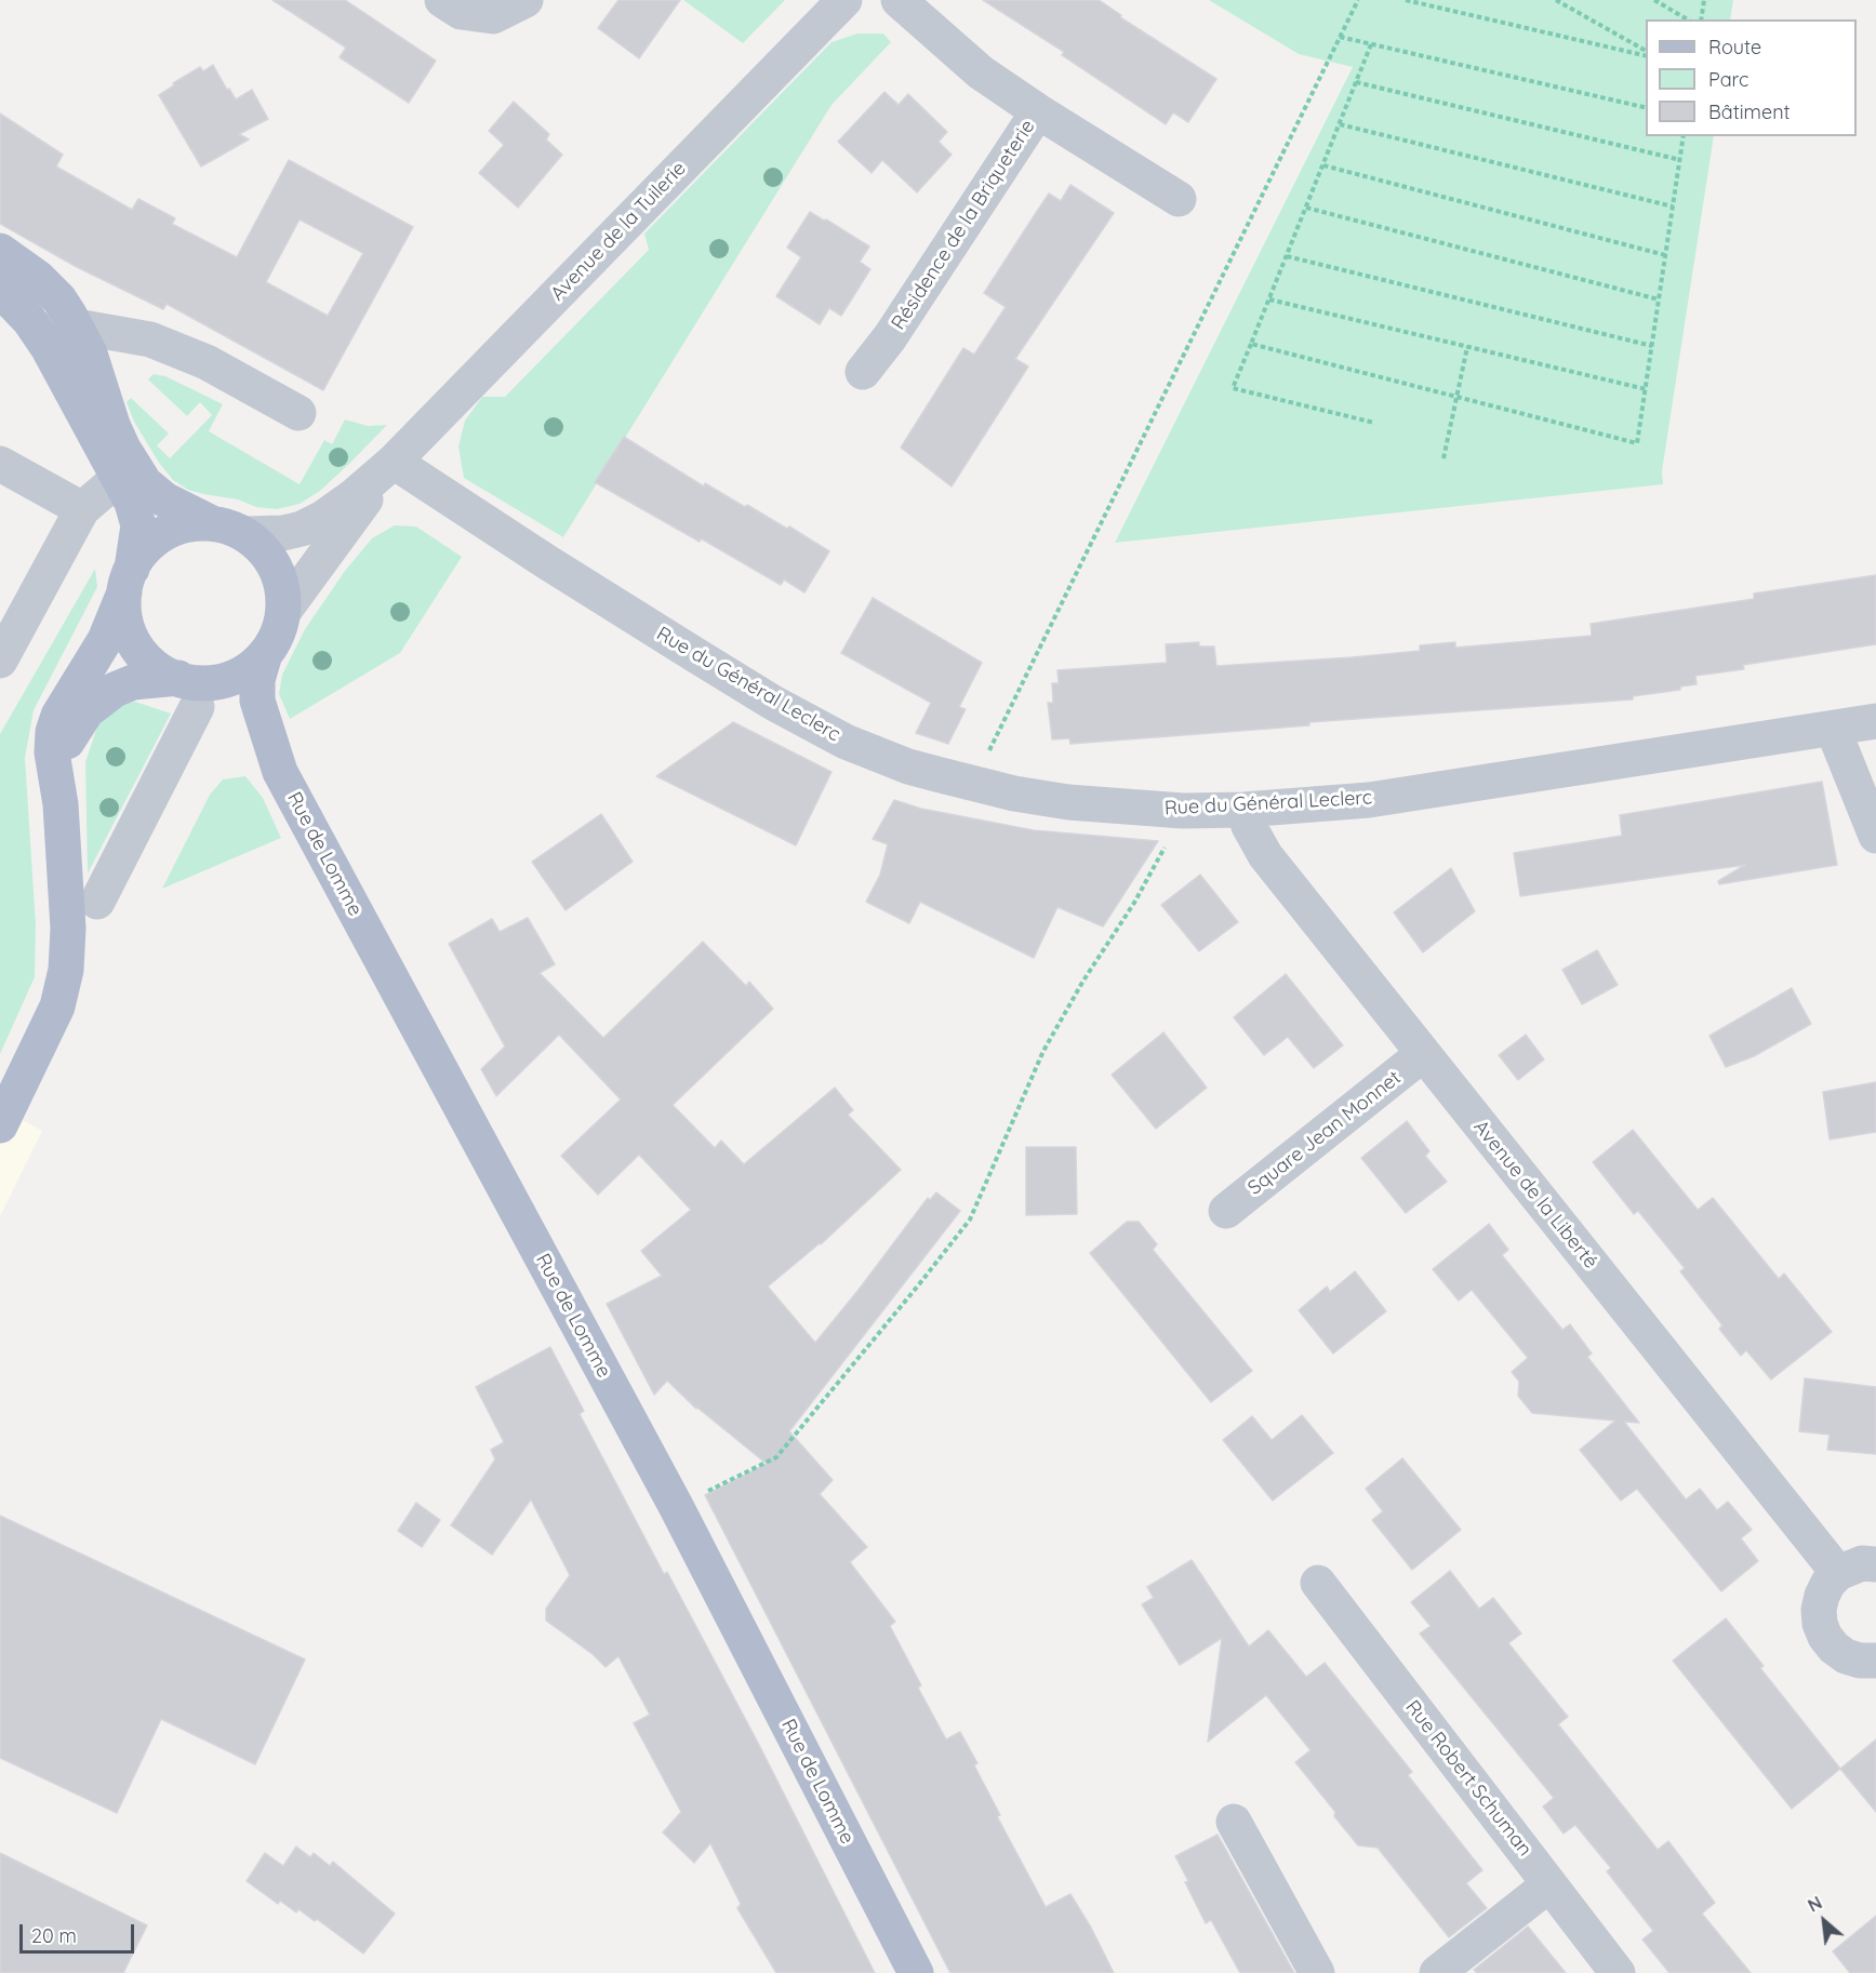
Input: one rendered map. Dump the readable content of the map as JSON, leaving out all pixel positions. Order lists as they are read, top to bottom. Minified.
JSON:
{"streets":{"main road":["Rue de Lomme"],"street":["Résidence de la Briqueterie","Avenue de la Tuilerie","Rue du Général Leclerc","Square Jean Monnet","Avenue de la Liberté","Rue Robert Schuman"]},"crossings":[["Avenue de la Tuilerie","Rue du Général Leclerc"],["Avenue de la Tuilerie","Rue de Lomme"],["Rue du Général Leclerc","Avenue de la Liberté"],["Square Jean Monnet","Avenue de la Liberté"]],"legend":["Route","Parc","Bâtiment"],"scale_bar":"20 m","north":"top left"}
